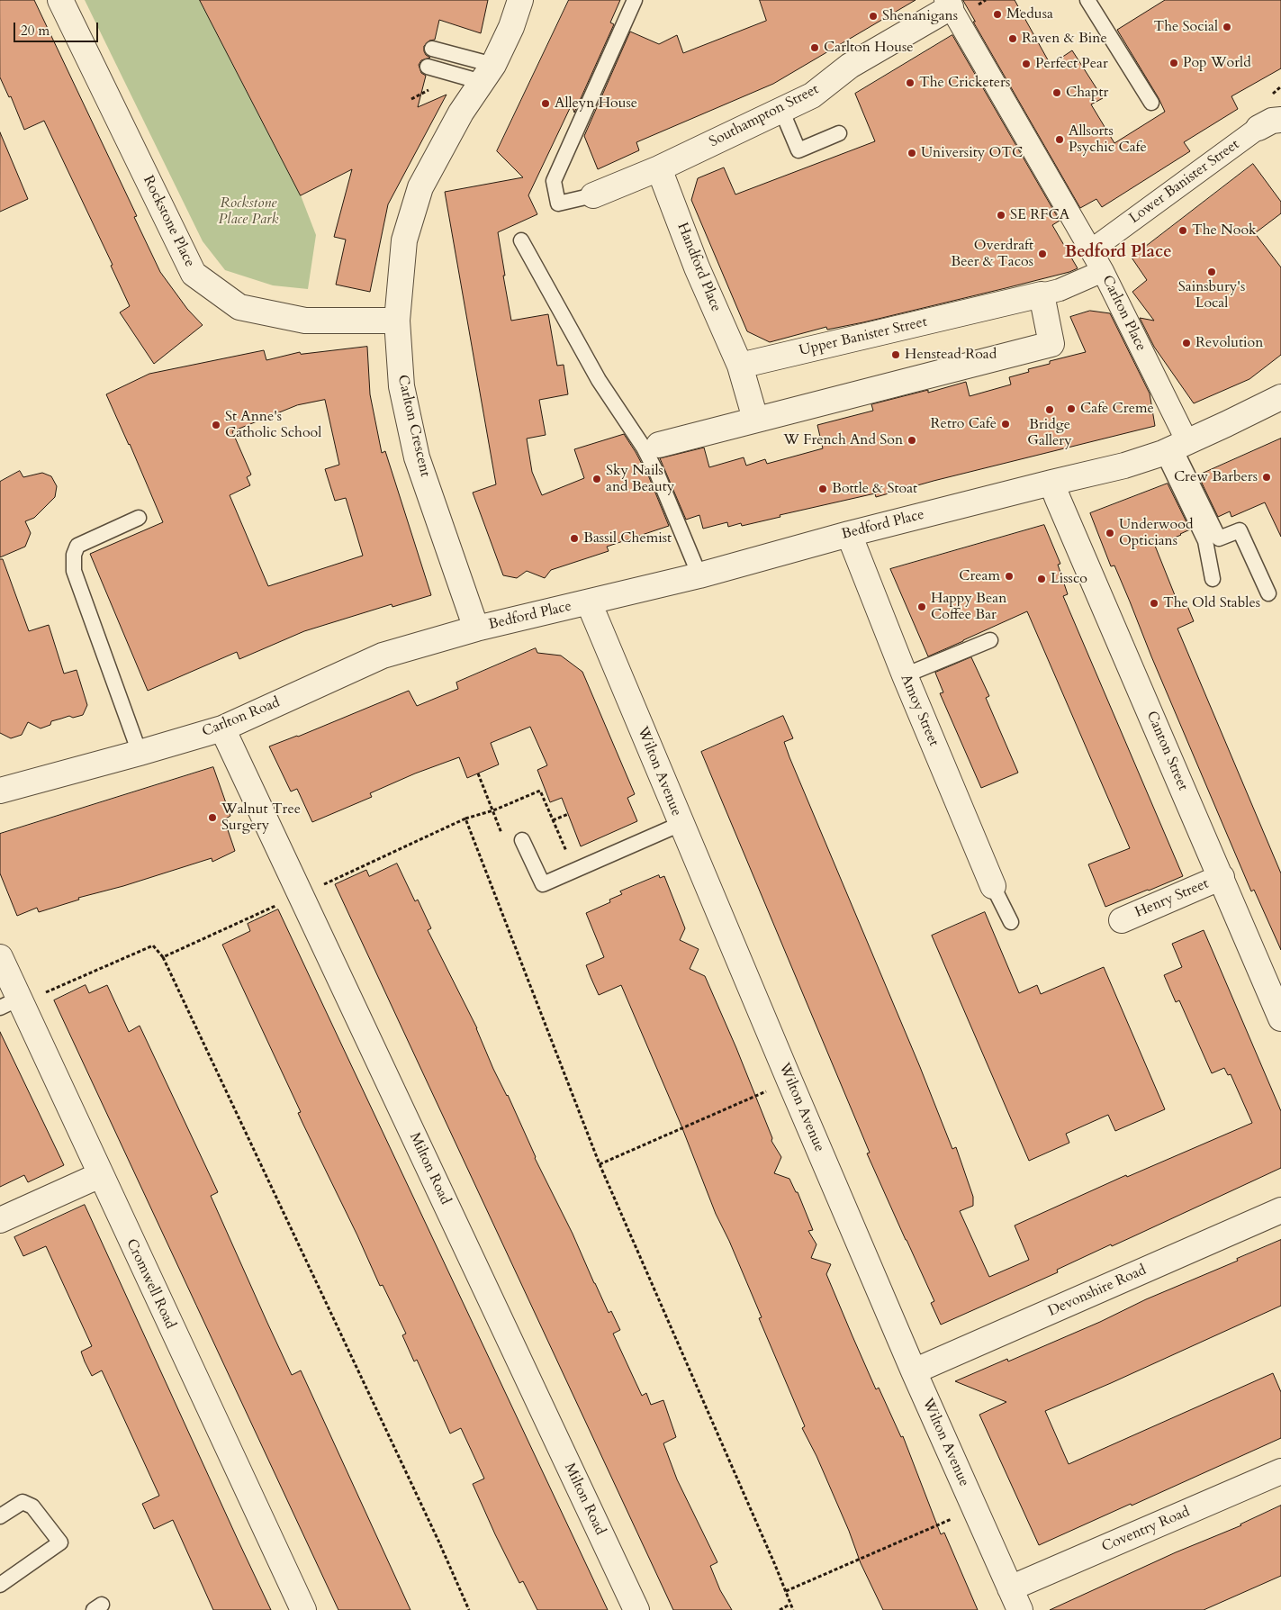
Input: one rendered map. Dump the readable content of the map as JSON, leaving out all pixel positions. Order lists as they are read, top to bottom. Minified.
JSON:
{"streets":{"street":["Southampton Street","Lower Banister Street","Rockstone Place","Handford Place","Carlton Place","Upper Banister Street","Carlton Crescent","Bedford Place","Amoy Street","Carlton Road","Canton Street","Wilton Avenue","Henry Street","Milton Road","Cromwell Road","Devonshire Road","Coventry Road"]},"crossings":[["Southampton Street","Handford Place"],["Southampton Street","Carlton Place"],["Lower Banister Street","Carlton Place"],["Rockstone Place","Carlton Crescent"],["Handford Place","Upper Banister Street"],["Carlton Place","Upper Banister Street"],["Carlton Place","Bedford Place"],["Carlton Crescent","Bedford Place"],["Carlton Crescent","Carlton Road"],["Bedford Place","Amoy Street"],["Bedford Place","Carlton Road"],["Bedford Place","Canton Street"],["Bedford Place","Wilton Avenue"],["Carlton Road","Milton Road"],["Canton Street","Henry Street"],["Wilton Avenue","Devonshire Road"],["Wilton Avenue","Coventry Road"]],"districts":["Bedford Place"],"parks":["Rockstone Place Park"],"places":["Medusa","Shenanigans","The Social","Raven & Bine","Carlton House","Pop World","Perfect Pear","The Cricketers","Chaptr","Alleyn House","Allsorts Psychic Cafe","University OTC","SE RFCA","The Nook","Overdraft Beer & Tacos","Sainsbury's Local","Revolution","Henstead Road","Cafe Creme","Bridge Gallery","Retro Cafe","St Anne's Catholic School","W French And Son","Crew Barbers","Sky Nails and Beauty","Bottle & Stoat","Underwood Opticians","Bassil Chemist","Cream","Lissco","The Old Stables","Happy Bean Coffee Bar","Walnut Tree Surgery"],"scale_bar":"20 m"}
